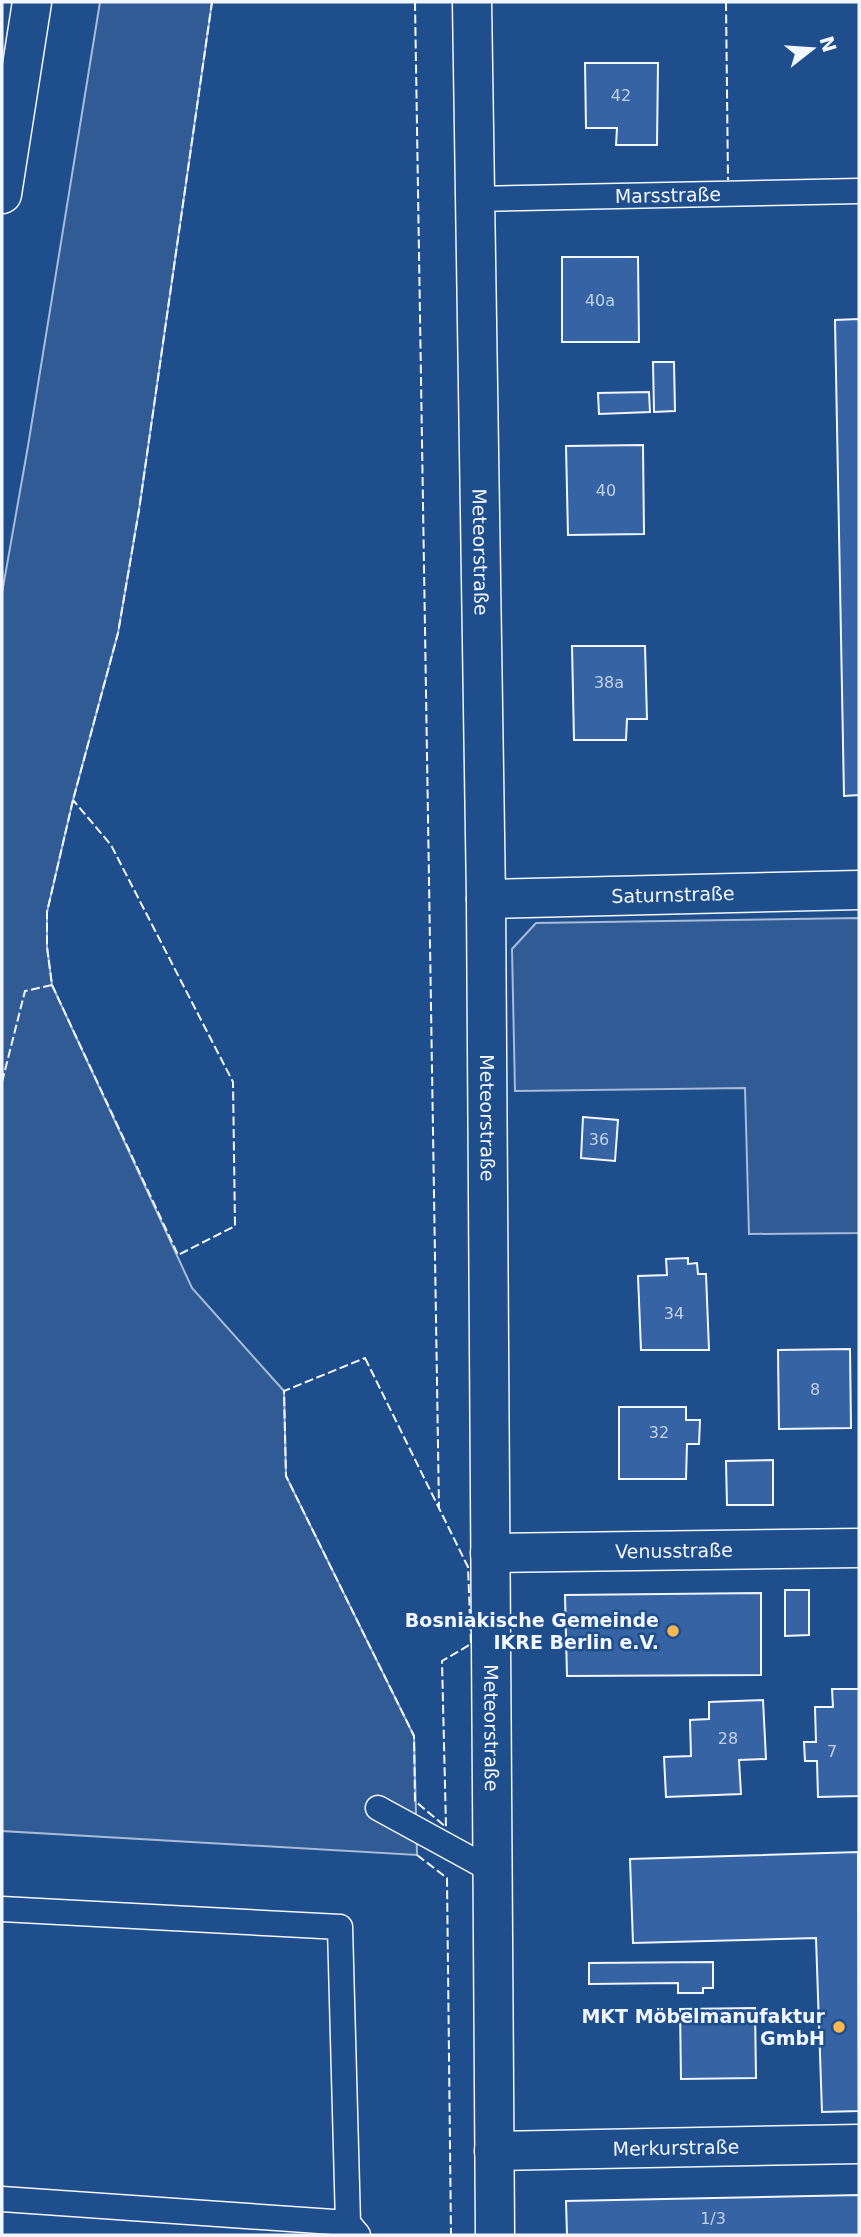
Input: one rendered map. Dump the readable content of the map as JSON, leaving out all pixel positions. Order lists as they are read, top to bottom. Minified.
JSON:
{"streets":{"main road":["Meteorstraße","Saturnstraße","Venusstraße","Merkurstraße"],"lane":["Marsstraße"]},"crossings":[["Marsstraße","Meteorstraße"],["Meteorstraße","Saturnstraße"],["Meteorstraße","Venusstraße"],["Meteorstraße","Merkurstraße"]],"places":["Bosniakische Gemeinde IKRE Berlin e.V.","MKT Möbelmanufaktur GmbH"],"house_numbers":["42","40a","40","38a","36","34","8","32","28","7","1/3"],"north":"right"}
